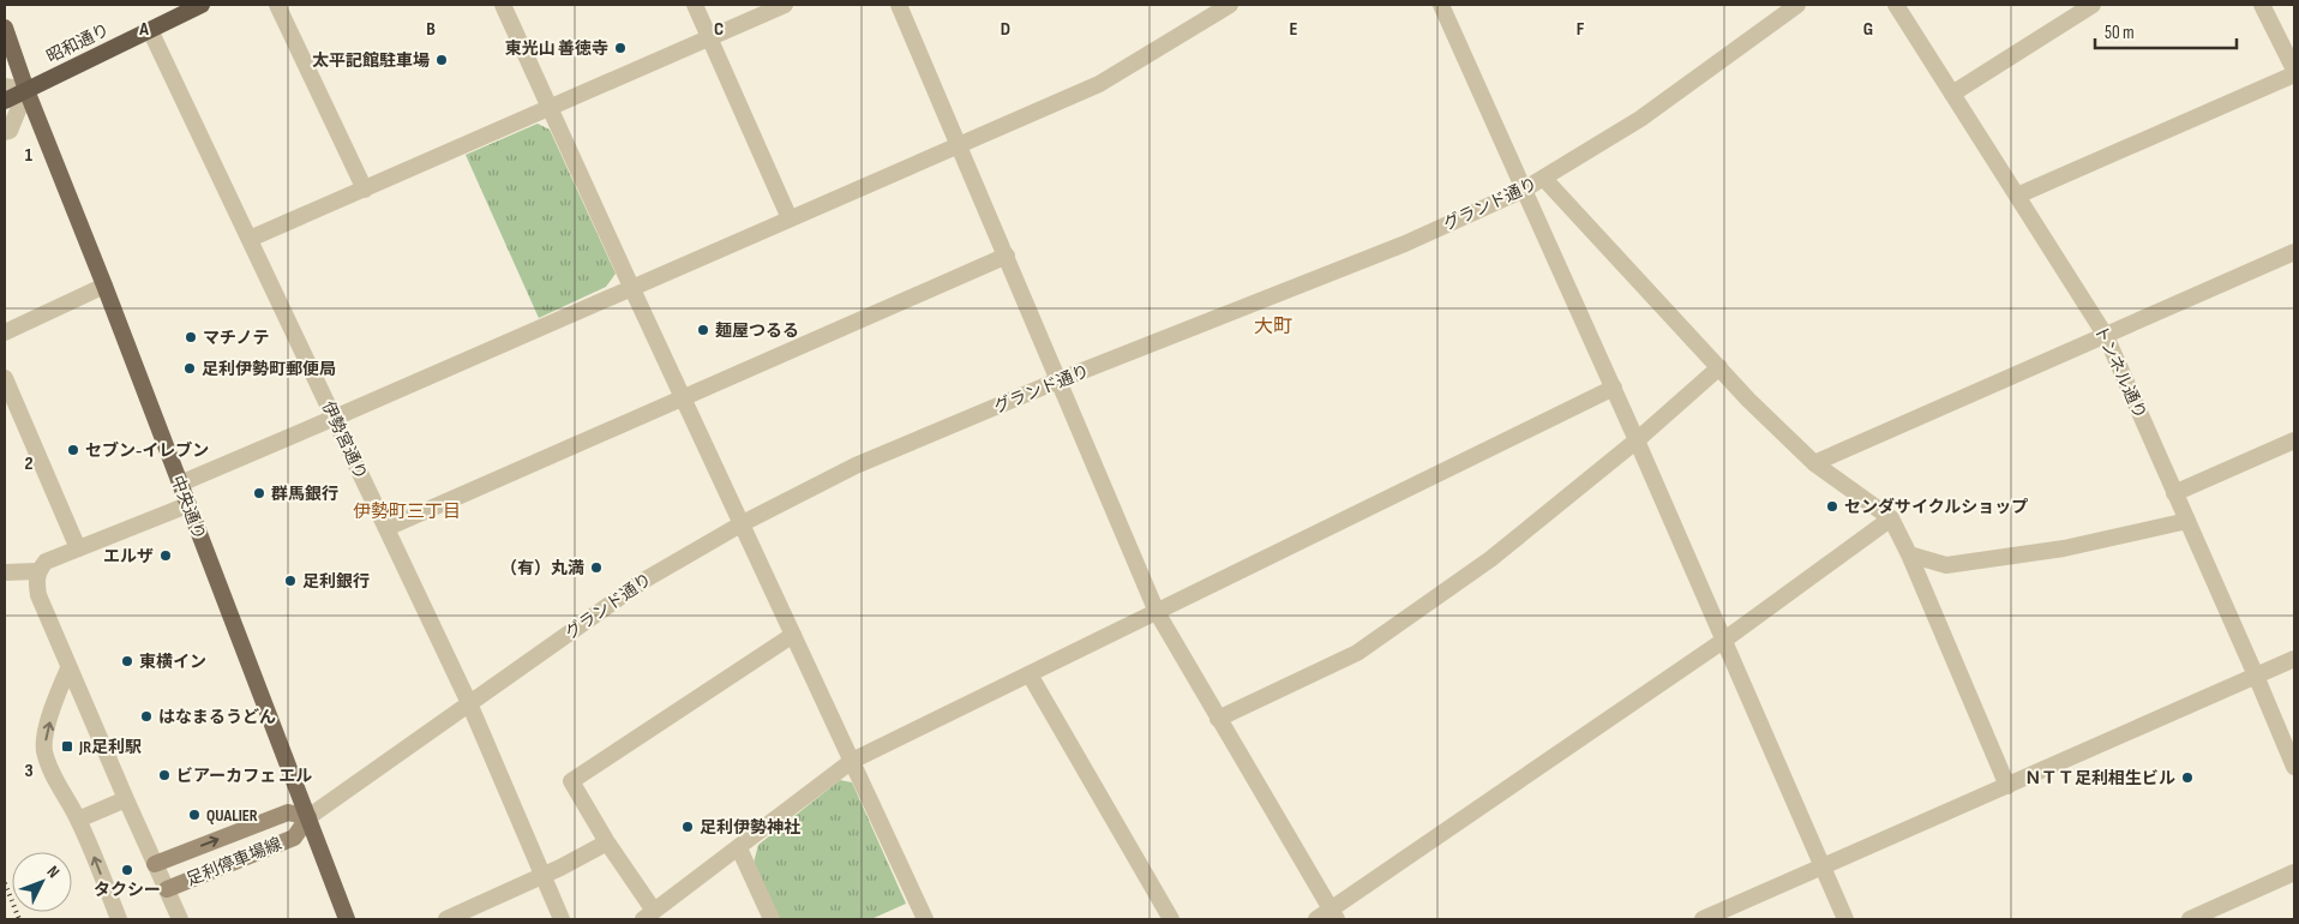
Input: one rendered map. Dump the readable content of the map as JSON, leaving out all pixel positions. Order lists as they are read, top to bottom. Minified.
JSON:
{"streets":{"highway":["昭和通り"],"main road":["中央通り","足利停車場線"],"street":["グランド通り","トンネル通り","伊勢宮通り"]},"crossings":[["昭和通り","伊勢宮通り"],["昭和通り","中央通り"],["グランド通り","伊勢宮通り"],["グランド通り","中央通り"],["グランド通り","足利停車場線"],["中央通り","足利停車場線"]],"districts":["大町","伊勢町三丁目"],"places":{"other":["東光山 善徳寺","太平記館駐車場","麺屋つるる","マチノテ","足利伊勢町郵便局","セブン-イレブン","群馬銀行","センダサイクルショップ","エルザ","（有）丸満","足利銀行","東横イン","はなまるうどん","ビアーカフェ エル","ＮＴＴ足利相生ビル","QUALIER","足利伊勢神社","タクシー"],"transit":["JR足利駅"]},"scale_bar":"50 m","north":"top right","grid":{"columns":["A","B","C","D","E","F","G"],"rows":["1","2","3"]}}
